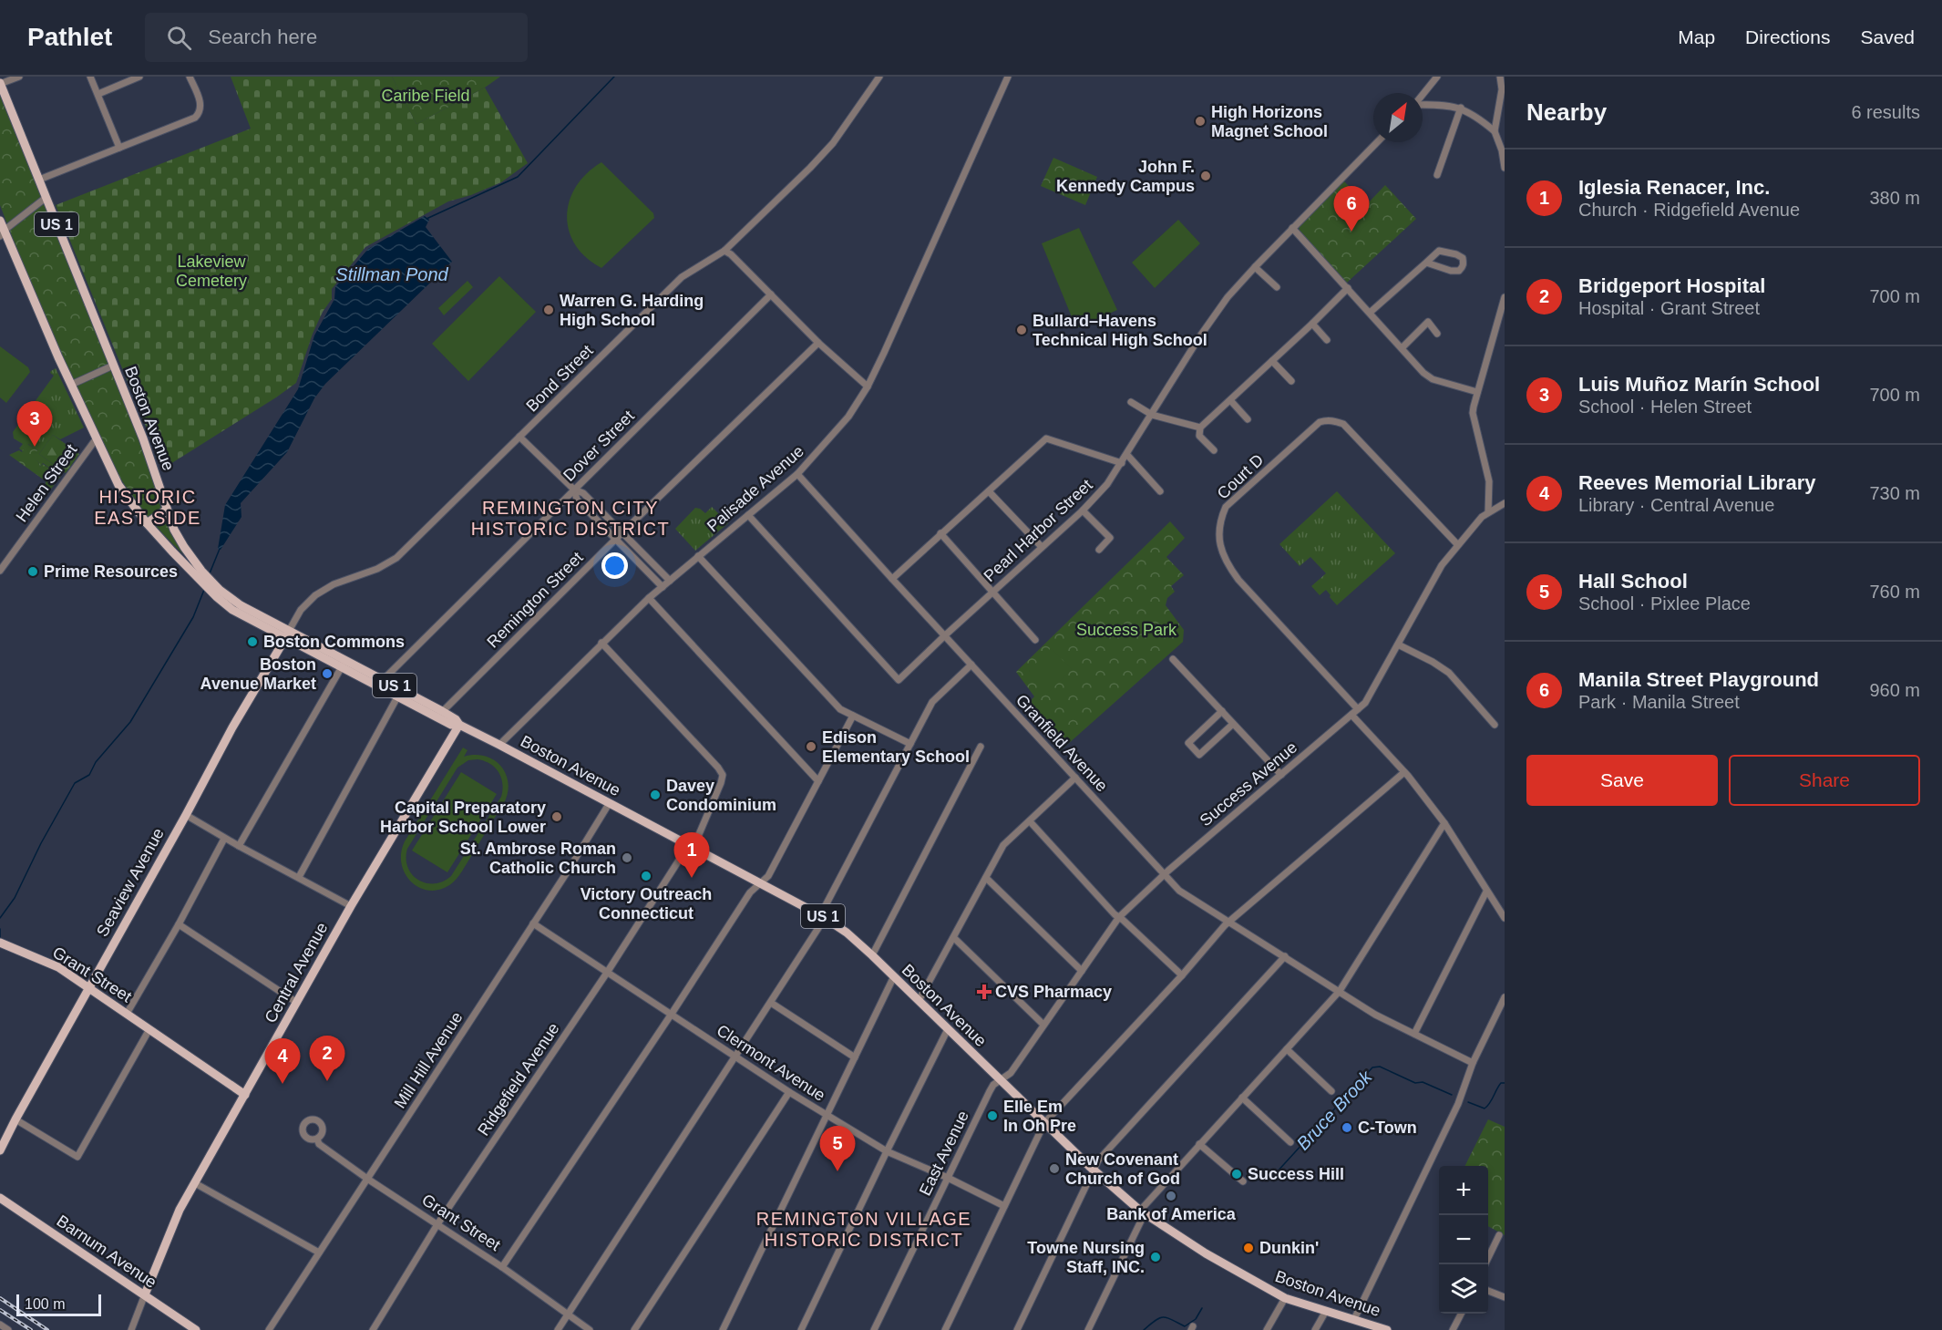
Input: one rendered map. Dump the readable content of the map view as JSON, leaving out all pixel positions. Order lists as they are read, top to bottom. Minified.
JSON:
{"streets":{"main road":["US 1","Boston Avenue","Seaview Avenue","Central Avenue","Grant Street","Barnum Avenue"],"street":["Bond Street","Dover Street","Court D","Helen Street","Palisade Avenue","Pearl Harbor Street","Remington Street","Granfield Avenue","Success Avenue","Mill Hill Avenue","Clermont Avenue","Ridgefield Avenue","East Avenue"]},"crossings":[["Bond Street","Boston Avenue"],["Bond Street","Seaview Avenue"],["Boston Avenue","Dover Street"],["Boston Avenue","Helen Street"],["Boston Avenue","Palisade Avenue"],["Boston Avenue","Remington Street"],["Boston Avenue","Success Avenue"],["Boston Avenue","Seaview Avenue"],["Boston Avenue","Central Avenue"],["Boston Avenue","Mill Hill Avenue"],["Boston Avenue","Ridgefield Avenue"],["Boston Avenue","East Avenue"],["Court D","Success Avenue"],["Palisade Avenue","Pearl Harbor Street"],["Palisade Avenue","Granfield Avenue"],["Palisade Avenue","Ridgefield Avenue"],["Pearl Harbor Street","Granfield Avenue"],["Granfield Avenue","Success Avenue"],["Success Avenue","East Avenue"],["Seaview Avenue","Grant Street"],["Central Avenue","Grant Street"],["Central Avenue","Barnum Avenue"],["Grant Street","Mill Hill Avenue"],["Grant Street","Ridgefield Avenue"],["Mill Hill Avenue","Clermont Avenue"],["Clermont Avenue","Ridgefield Avenue"],["Clermont Avenue","East Avenue"]],"districts":["HISTORIC EAST SIDE","REMINGTON CITY HISTORIC DISTRICT","REMINGTON VILLAGE HISTORIC DISTRICT"],"water":["Stillman Pond","Bruce Brook"],"parks":["Caribe Field","Lakeview Cemetery","Success Park"],"places":{"other":["High Horizons Magnet School","John F. Kennedy Campus","Warren G. Harding High School","Bullard–Havens Technical High School","Prime Resources","Boston Commons","Boston Avenue Market","Edison Elementary School","Davey Condominium","Capital Preparatory Harbor School Lower","St. Ambrose Roman Catholic Church","Victory Outreach Connecticut","Elle Em In Oh Pre","C-Town","New Covenant Church of God","Success Hill","Bank of America","Dunkin'","Towne Nursing Staff, INC."],"health":["CVS Pharmacy"]},"scale_bar":"100 m","north":"top right","page":{"header":"Pathlet","search":"Search here","nav":["Map","Directions","Saved"],"heading":["Nearby","6 results"],"list":[{"mark":"1","name":"Iglesia Renacer, Inc.","note":"Church · Ridgefield Avenue","value":"380 m"},{"mark":"2","name":"Bridgeport Hospital","note":"Hospital · Grant Street","value":"700 m"},{"mark":"3","name":"Luis Muñoz Marín School","note":"School · Helen Street","value":"700 m"},{"mark":"4","name":"Reeves Memorial Library","note":"Library · Central Avenue","value":"730 m"},{"mark":"5","name":"Hall School","note":"School · Pixlee Place","value":"760 m"},{"mark":"6","name":"Manila Street Playground","note":"Park · Manila Street","value":"960 m"}],"pins":["6","3","1","2","4","5"],"buttons":["Save","Share"],"map_buttons":["+","−"],"scale":"100 m"}}
